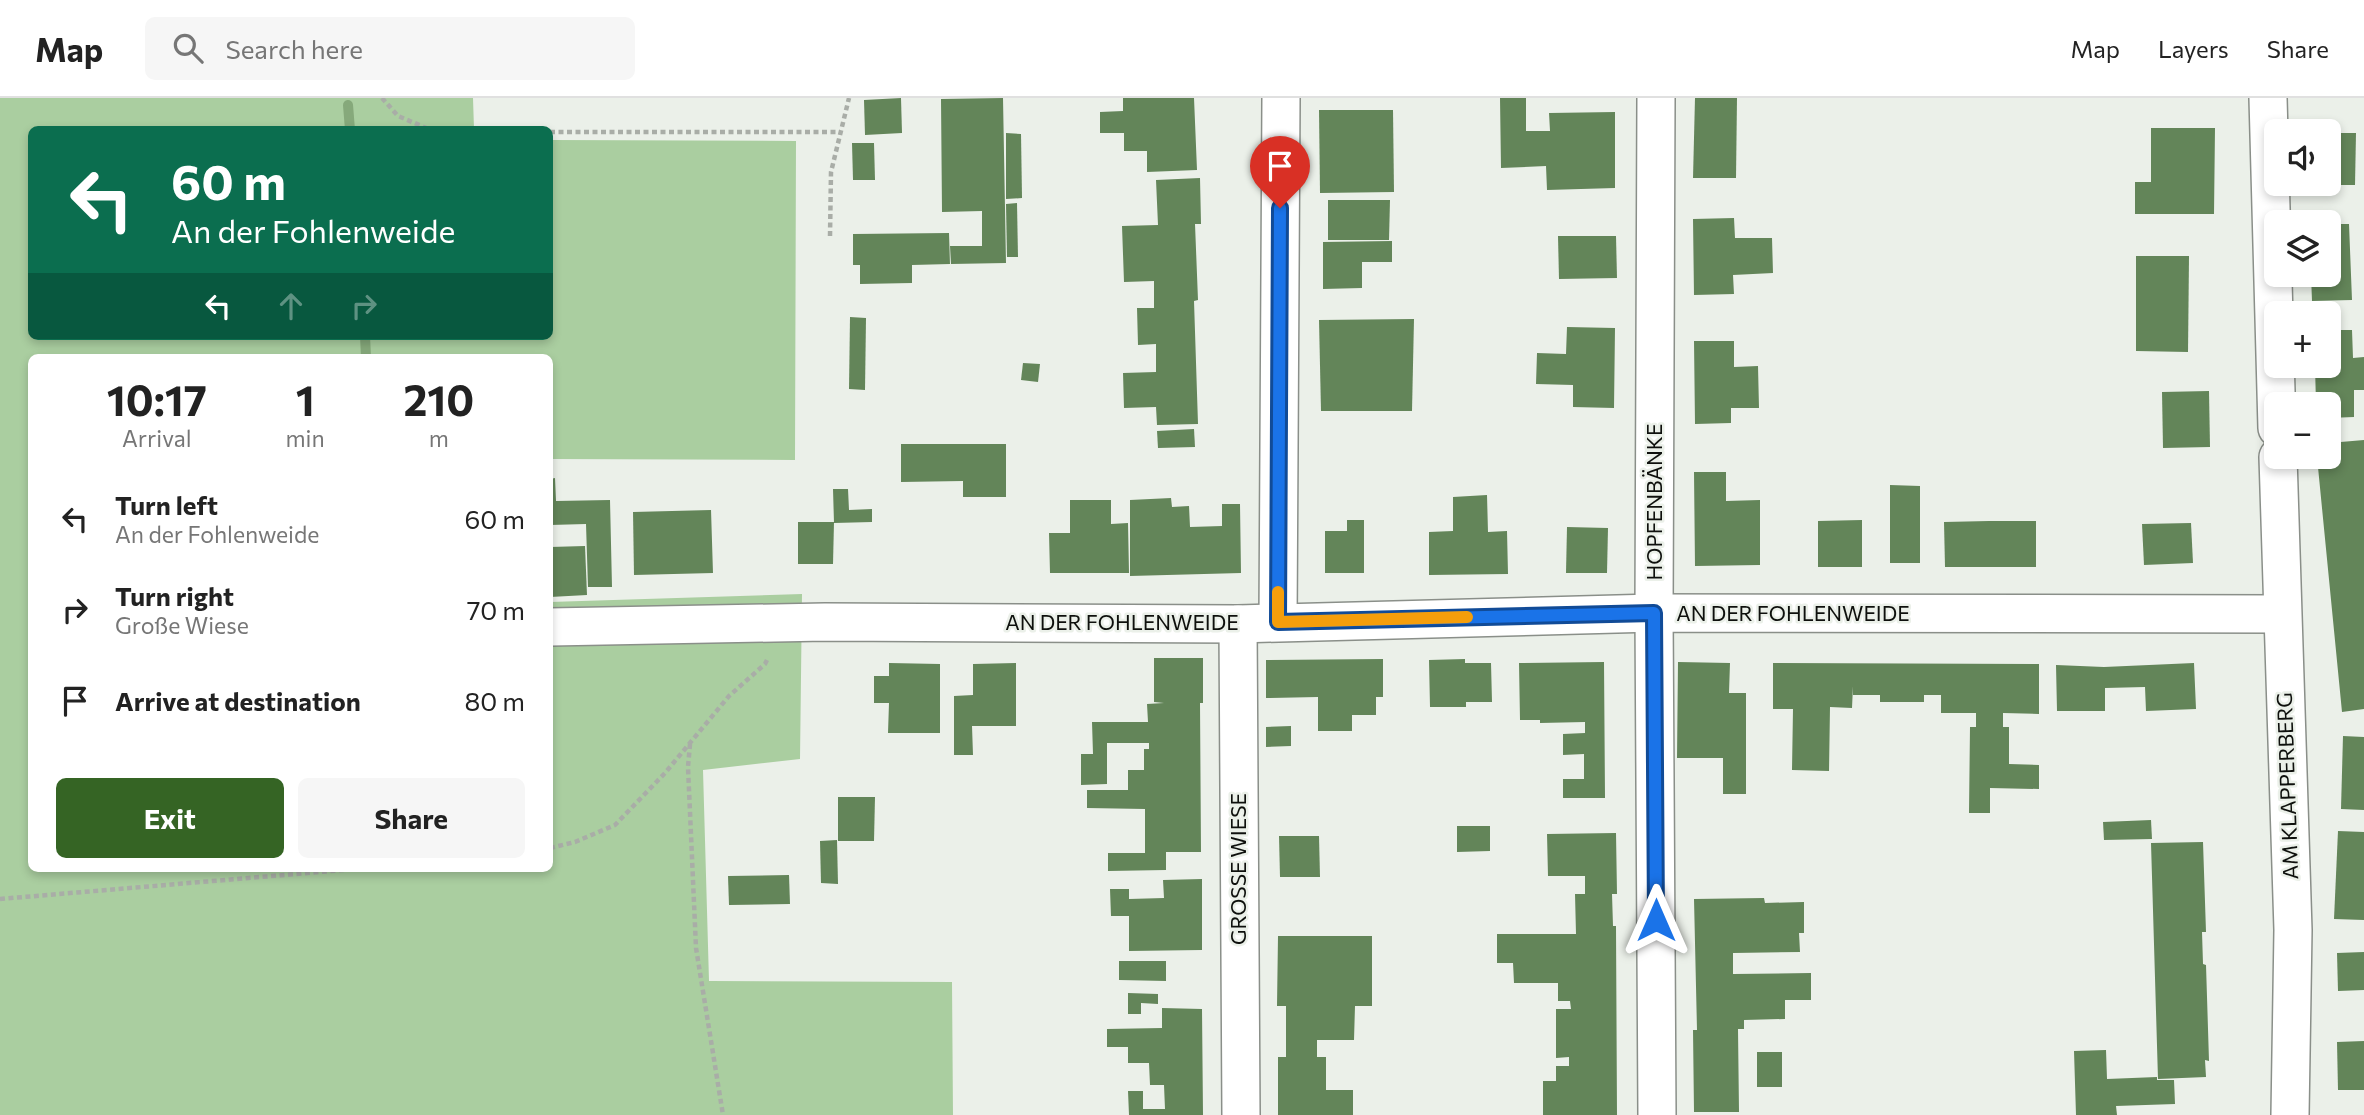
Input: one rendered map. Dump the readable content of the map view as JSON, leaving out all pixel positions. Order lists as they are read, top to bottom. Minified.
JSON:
{"streets":{"street":["HOPFENBÄNKE","AN DER FOHLENWEIDE","AM KLAPPERBERG","GROSSE WIESE"]},"crossings":[["HOPFENBÄNKE","AN DER FOHLENWEIDE"],["AN DER FOHLENWEIDE","AM KLAPPERBERG"],["AN DER FOHLENWEIDE","GROSSE WIESE"]],"page":{"header":"Map","search":"Search here","nav":["Map","Layers","Share"],"map_buttons":["+","−"],"turn":["60 m","An der Fohlenweide"],"eta":["10:17","Arrival","1","min","210","m"],"list":[{"name":"Turn left","note":"An der Fohlenweide","value":"60 m"},{"name":"Turn right","note":"Große Wiese","value":"70 m"},{"name":"Arrive at destination","value":"80 m"}],"buttons":["Exit","Share"]}}
